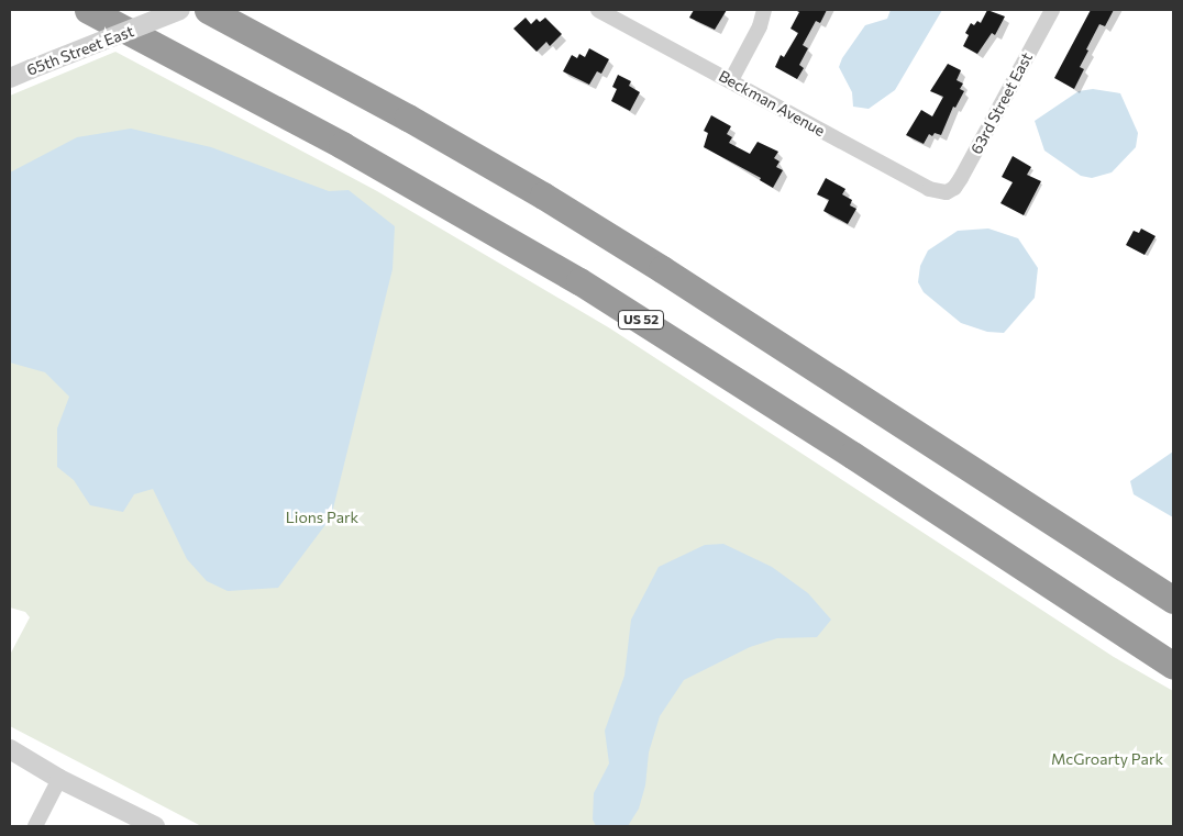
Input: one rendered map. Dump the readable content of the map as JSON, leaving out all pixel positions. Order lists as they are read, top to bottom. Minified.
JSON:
{"streets":{"highway":["US 52"],"street":["65th Street East","Beckman Avenue","63rd Street East"]},"crossings":[["Beckman Avenue","63rd Street East"]],"parks":["Lions Park","McGroarty Park"]}
